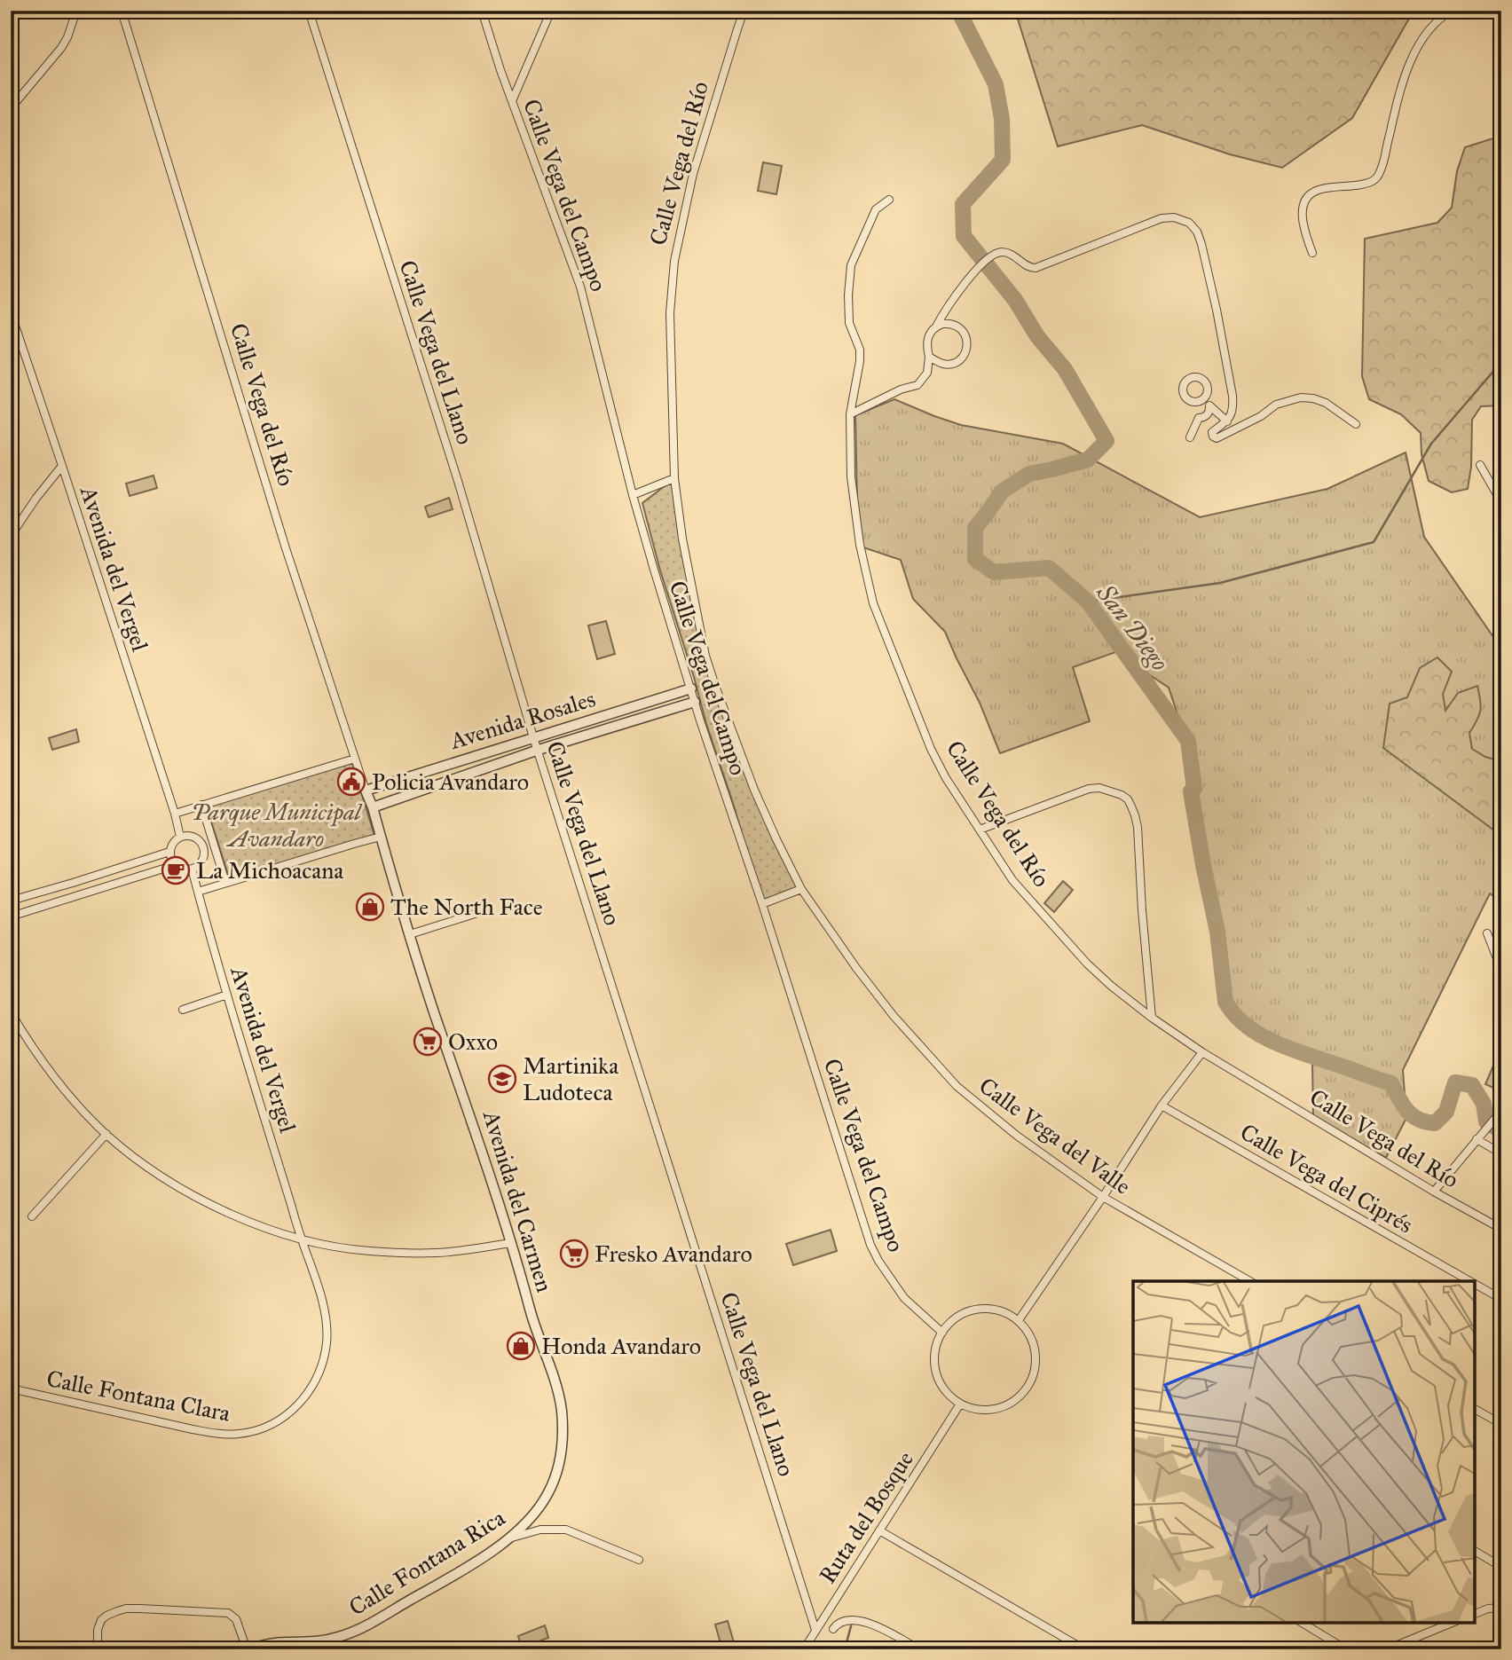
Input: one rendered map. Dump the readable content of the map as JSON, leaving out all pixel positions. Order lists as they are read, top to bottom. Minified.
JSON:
{"streets":{"street":["Calle Vega del Río","Calle Vega del Campo","Calle Vega del Llano","Avenida del Vergel","Avenida Rosales","Calle Vega del Valle","Calle Vega del Ciprés","Avenida del Carmen","Calle Fontana Clara","Ruta del Bosque","Calle Fontana Rica"]},"crossings":[["Calle Vega del Río","Calle Vega del Campo"],["Calle Vega del Río","Avenida Rosales"],["Calle Vega del Río","Avenida del Carmen"],["Calle Vega del Campo","Avenida Rosales"],["Calle Vega del Campo","Calle Vega del Valle"],["Calle Vega del Campo","Ruta del Bosque"],["Calle Vega del Llano","Avenida Rosales"],["Calle Vega del Llano","Ruta del Bosque"],["Avenida del Vergel","Calle Fontana Clara"],["Avenida Rosales","Avenida del Carmen"],["Avenida del Carmen","Calle Fontana Rica"]],"water":["San Diego"],"parks":["Parque Municipal Avandaro"],"places":{"public building":["Policia Avandaro"],"cafe":["La Michoacana"],"shop":["The North Face","Honda Avandaro"],"supermarket":["Oxxo","Fresko Avandaro"],"school or university":["Martinika Ludoteca"]}}
